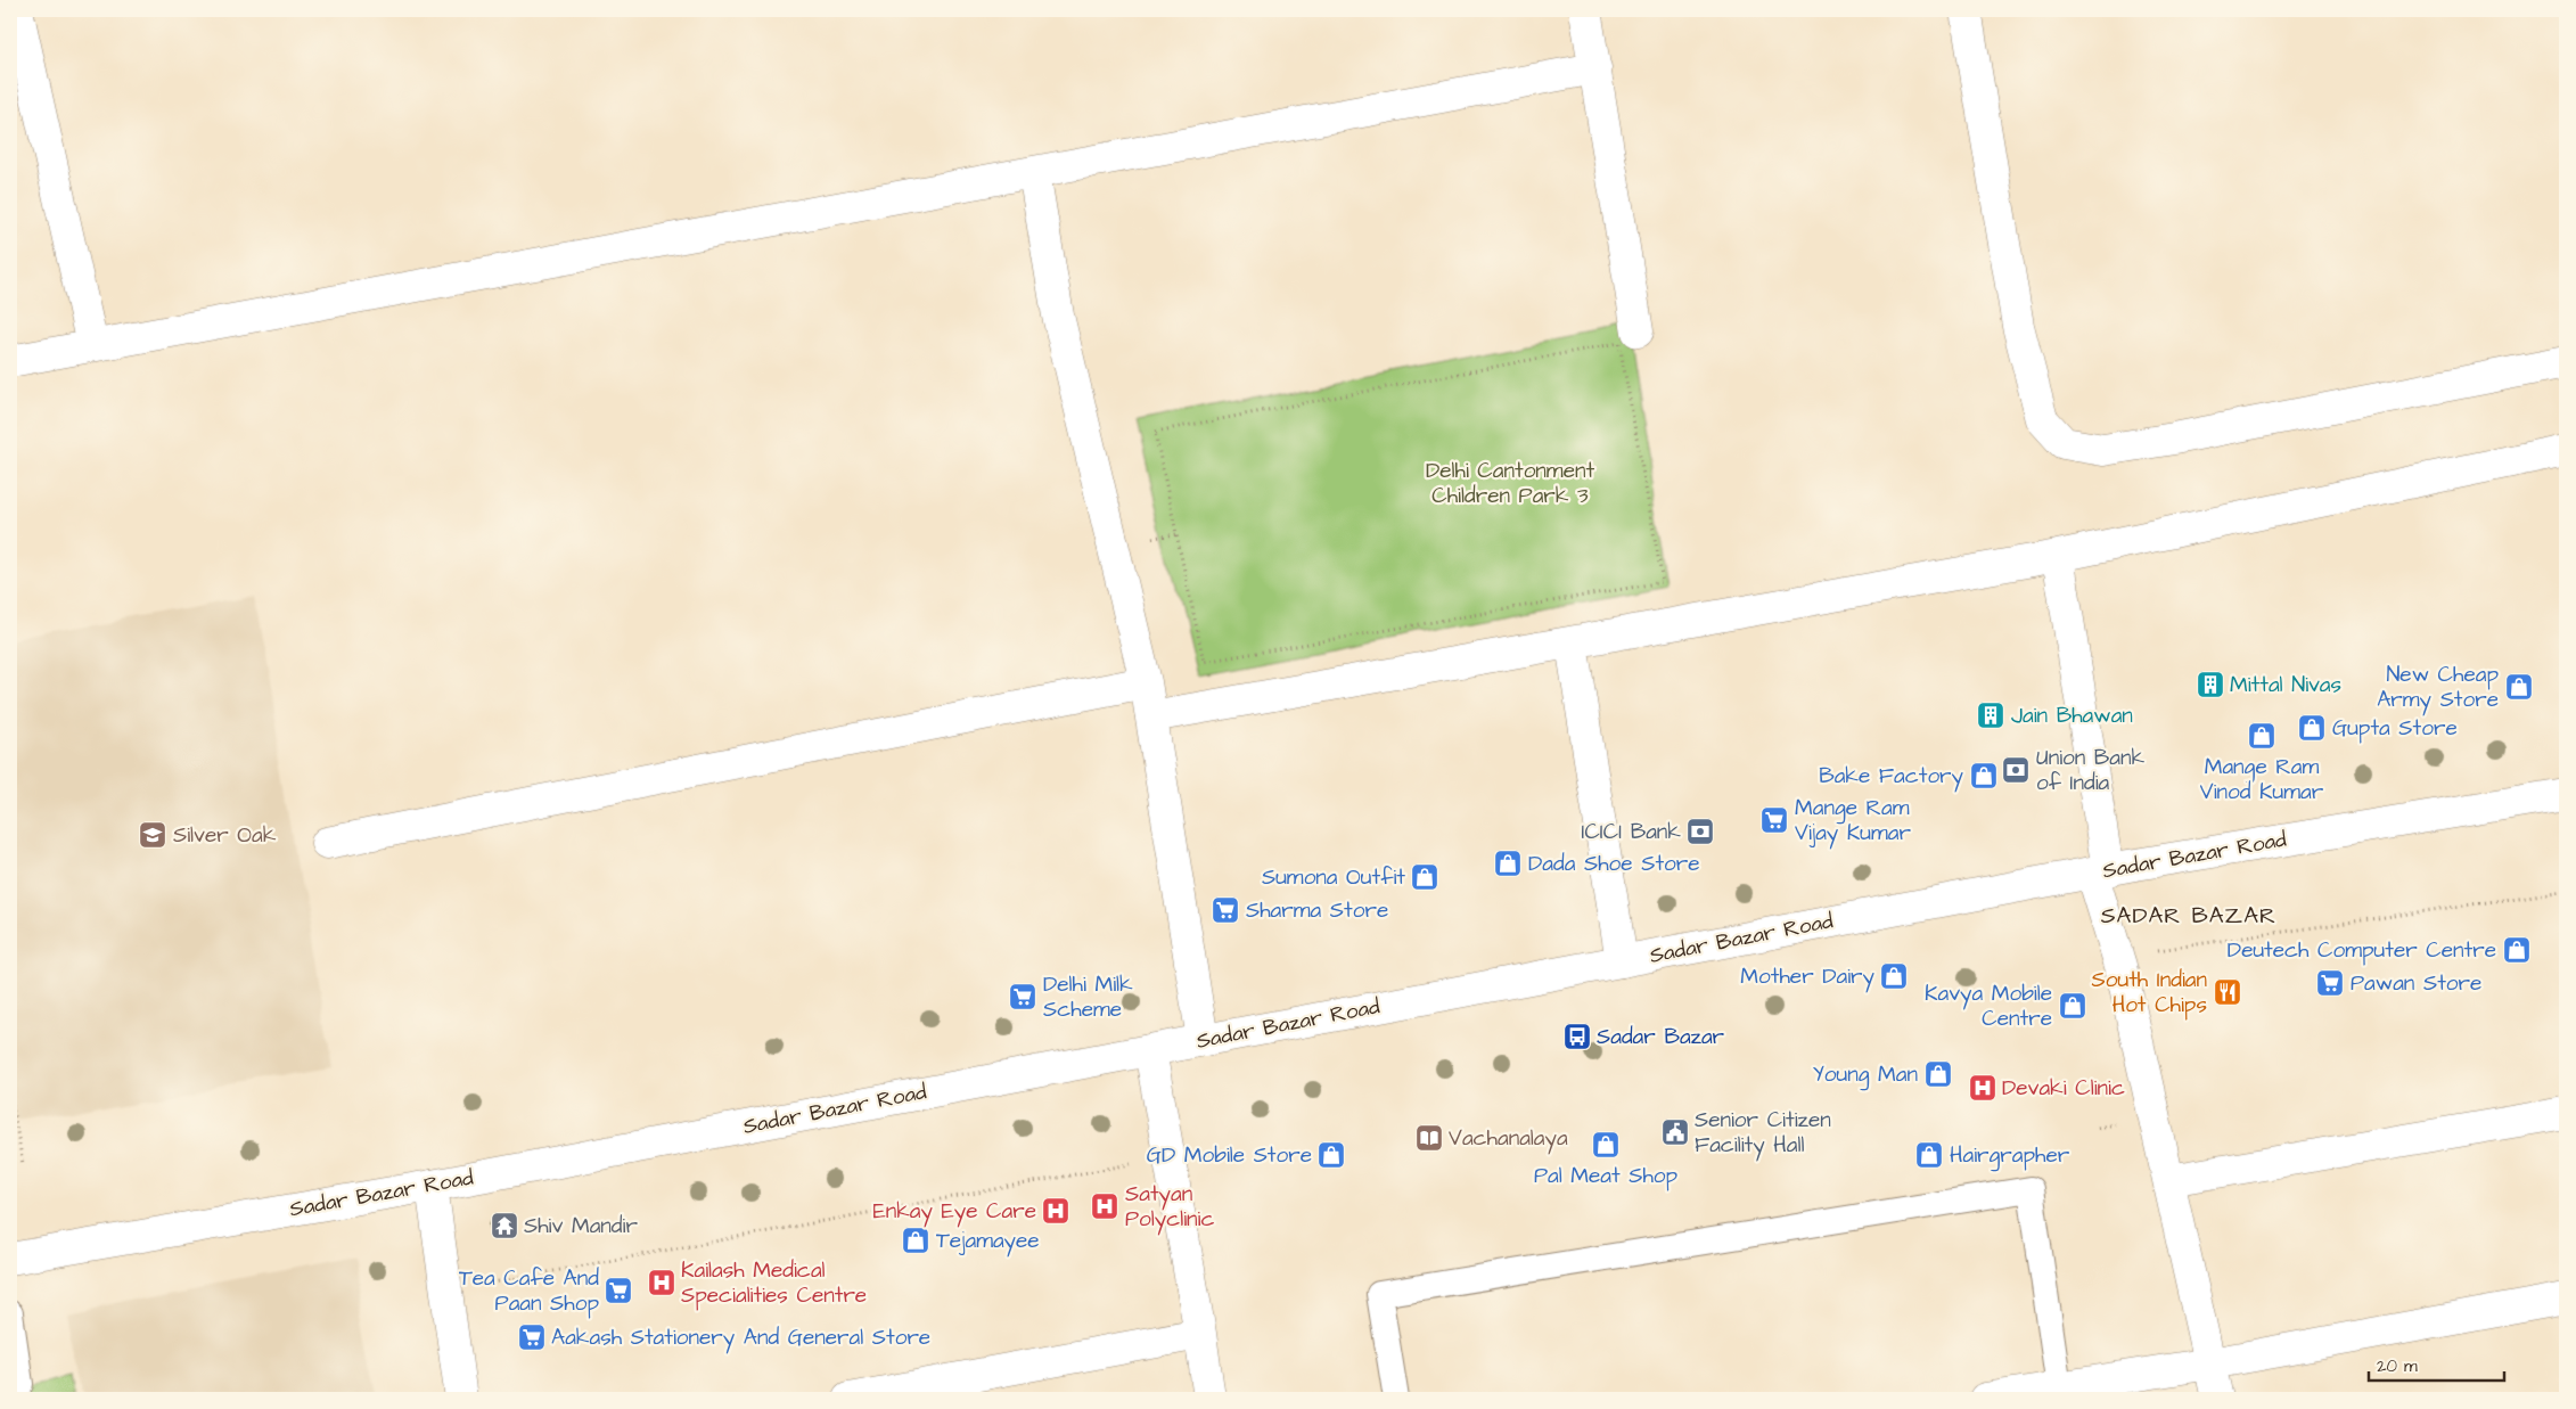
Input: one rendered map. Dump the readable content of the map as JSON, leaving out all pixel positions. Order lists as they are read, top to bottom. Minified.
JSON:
{"streets":{"street":["Sadar Bazar Road"]},"districts":["SADAR BAZAR"],"parks":["Delhi Cantonment Children Park 3"],"places":{"building":["Mittal Nivas","Jain Bhawan"],"shop":["New Cheap Army Store","Gupta Store","Mange Ram Vinod Kumar","Bake Factory","Dada Shoe Store","Sumona Outfit","Deutech Computer Centre","Mother Dairy","Kavya Mobile Centre","Young Man","Pal Meat Shop","GD Mobile Store","Hairgrapher","Tejamayee"],"bank":["Union Bank of India","ICICI Bank"],"supermarket":["Mange Ram Vijay Kumar","Sharma Store","Pawan Store","Delhi Milk Scheme","Tea Cafe And Paan Shop","Aakash Stationery And General Store"],"school or university":["Silver Oak"],"restaurant":["South Indian Hot Chips"],"bus stop":["Sadar Bazar"],"hospital":["Devaki Clinic","Satyan Polyclinic","Enkay Eye Care","Kailash Medical Specialities Centre"],"public building":["Senior Citizen Facility Hall"],"library":["Vachanalaya"],"temple":["Shiv Mandir"]},"scale_bar":"20 m"}
